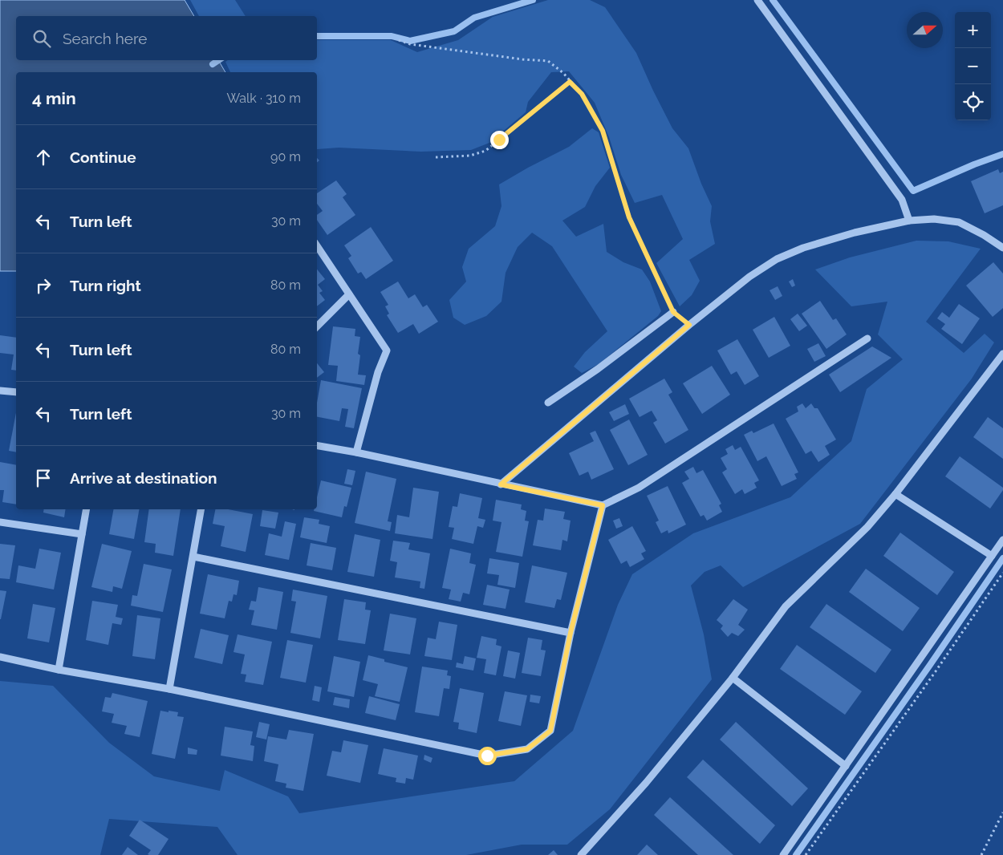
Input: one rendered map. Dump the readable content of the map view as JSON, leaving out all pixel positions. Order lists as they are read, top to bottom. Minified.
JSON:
{"north":"right","page":{"map_buttons":["+","−"],"search":"Search here","heading":["4 min","Walk · 310 m"],"list":[["Continue","90 m"],["Turn left","30 m"],["Turn right","80 m"],["Turn left","80 m"],["Turn left","30 m"],"Arrive at destination"]}}
